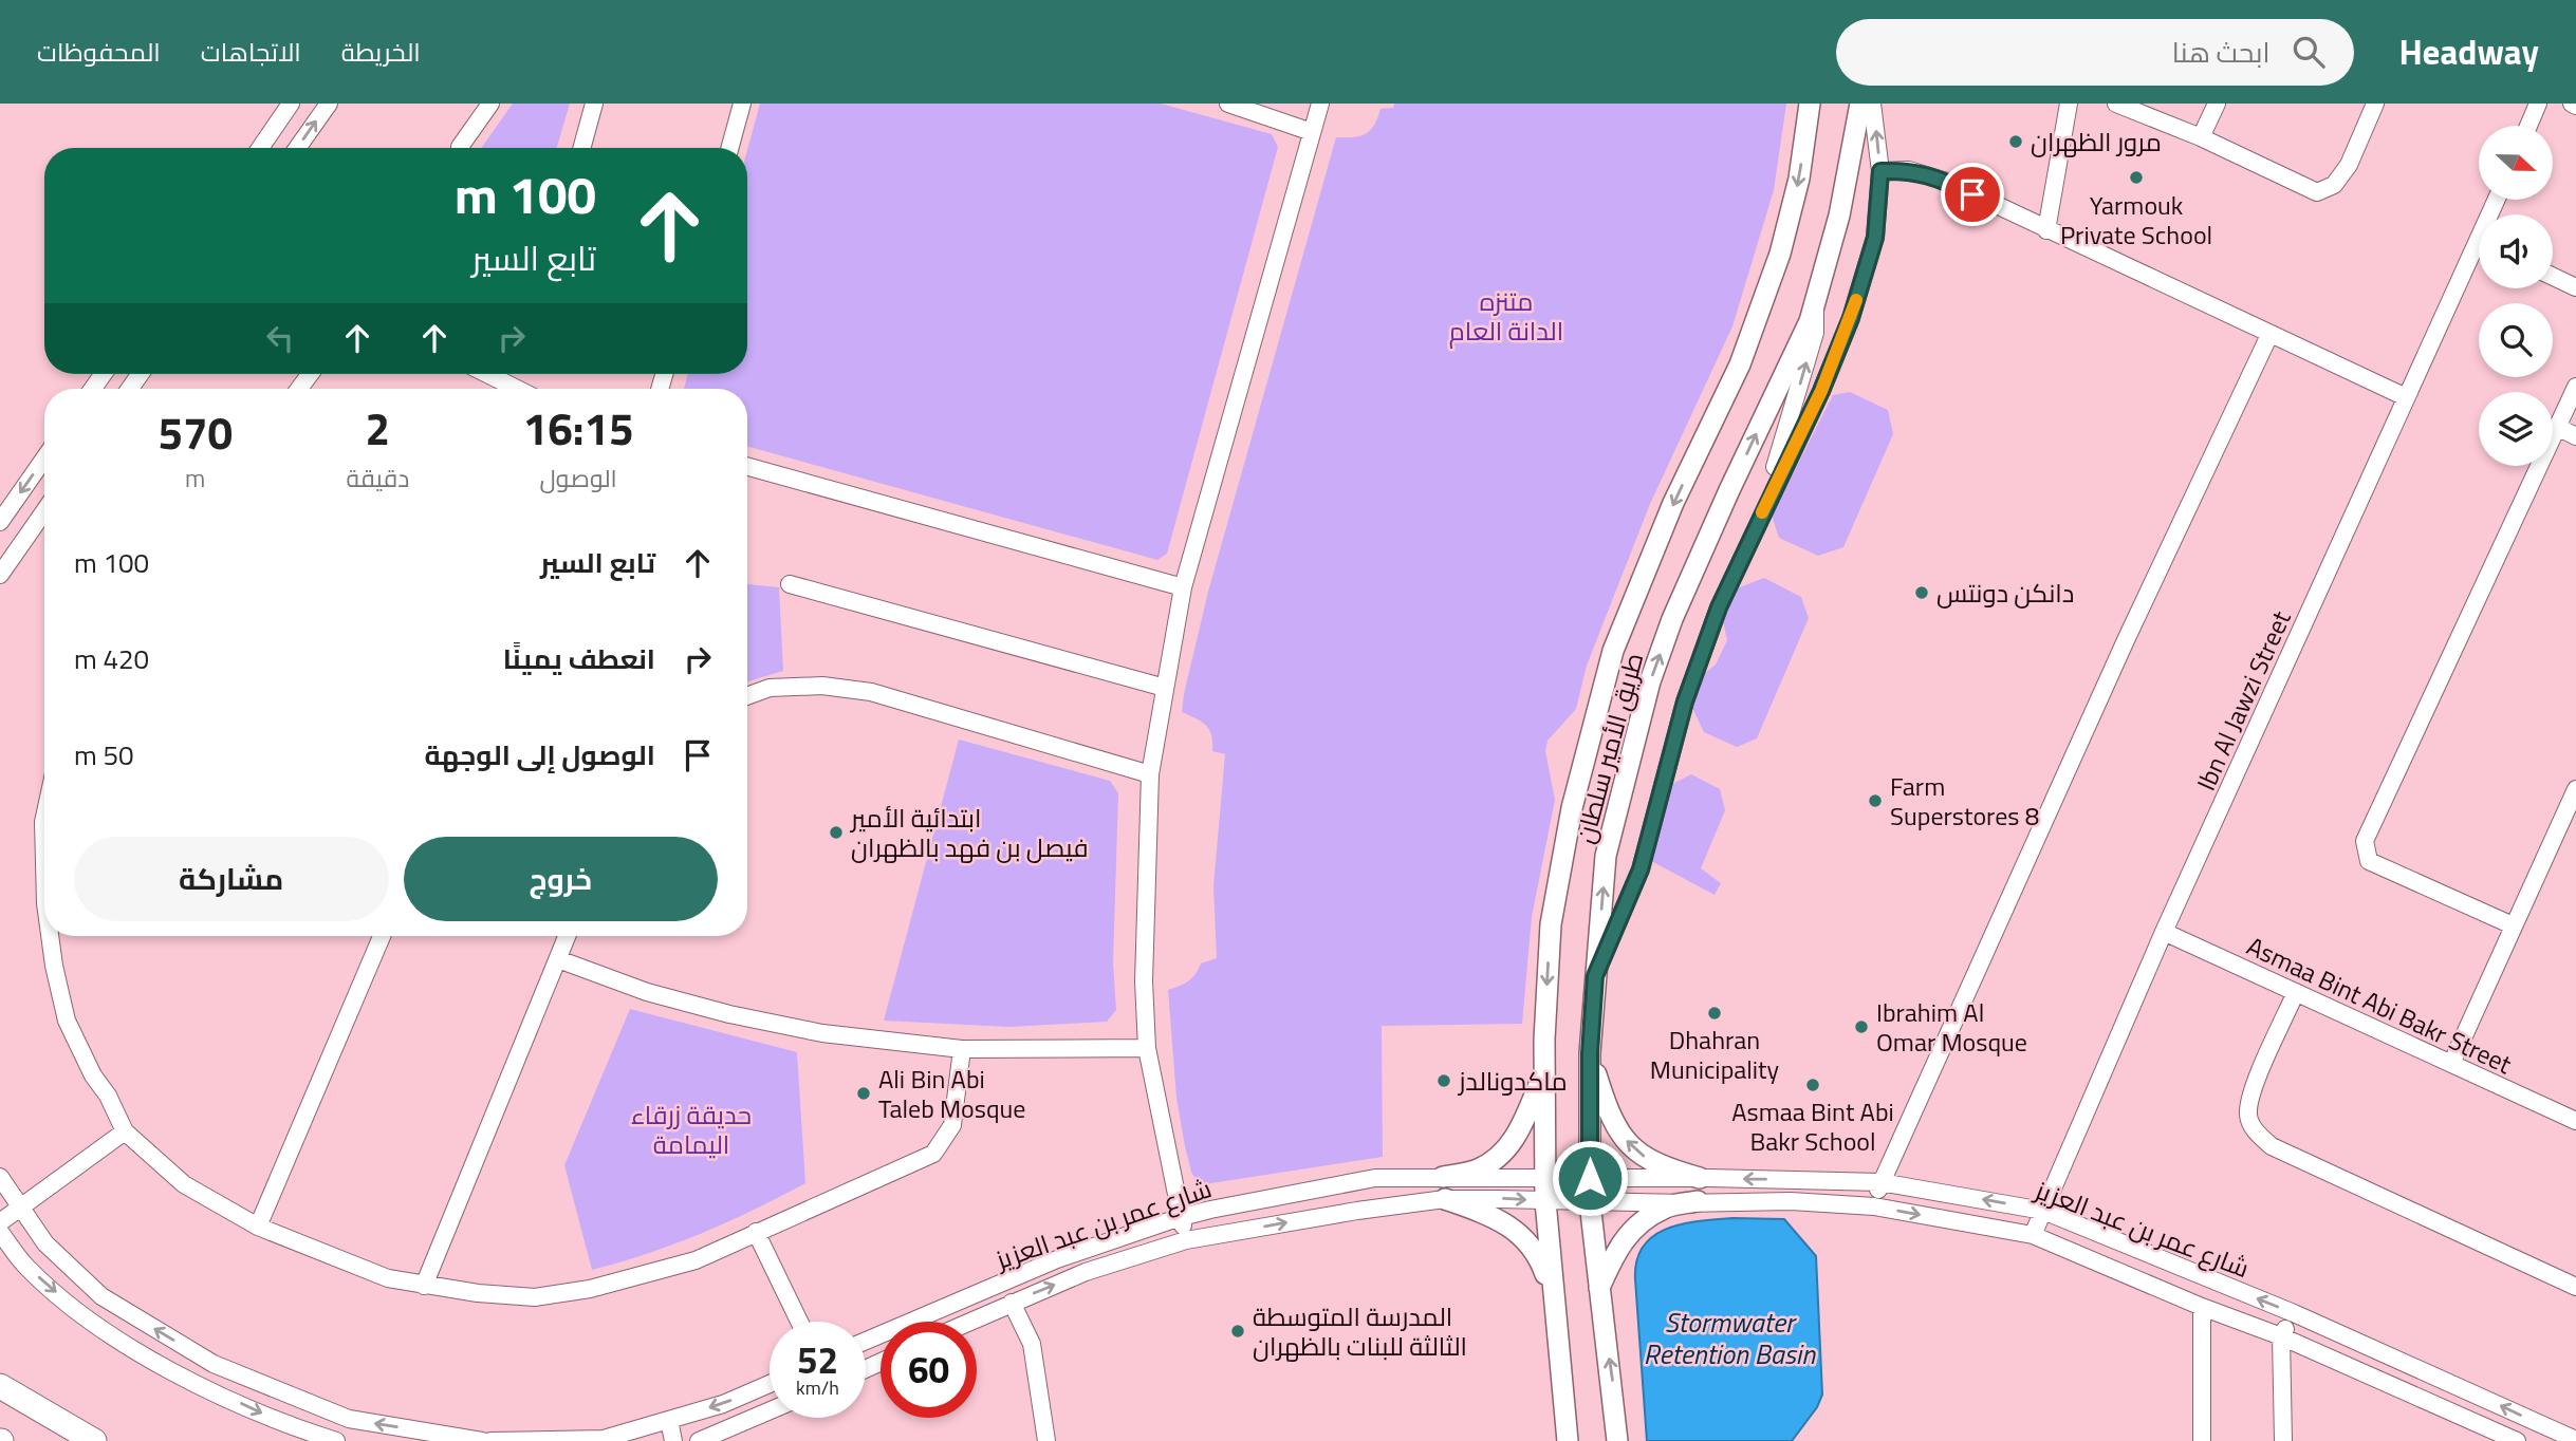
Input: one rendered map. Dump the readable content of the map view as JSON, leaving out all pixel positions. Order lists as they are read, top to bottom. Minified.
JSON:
{"streets":{"main road":["طريق الأمير سلطان"],"street":["Ibn Al Jawzi Street","Asmaa Bint Abi Bakr Street","شارع عمر بن عبد العزيز"]},"crossings":[["Ibn Al Jawzi Street","Asmaa Bint Abi Bakr Street"],["Ibn Al Jawzi Street","شارع عمر بن عبد العزيز"],["طريق الأمير سلطان","شارع عمر بن عبد العزيز"]],"water":["Stormwater Retention Basin"],"parks":["متنزه الدانة العام","حديقة زرقاء اليمامة"],"places":["مرور الظهران","Yarmouk Private School","دانكن دونتس","Farm Superstores 8","ابتدائية الأمير فيصل بن فهد بالظهران","Dhahran Municipality","Ibrahim Al Omar Mosque","ماكدونالدز","Asmaa Bint Abi Bakr School","Ali Bin Abi Taleb Mosque","المدرسة المتوسطة الثالثة للبنات بالظهران"],"north":"right","page":{"header":"Headway","search":"ابحث هنا","nav":["الخريطة","الاتجاهات","المحفوظات"],"turn":["100 m","تابع السير"],"eta":["16:15","الوصول","2","دقيقة","570","m"],"list":[{"name":"تابع السير","value":"100 m"},{"name":"انعطف يمينًا","value":"420 m"},{"name":"الوصول إلى الوجهة","value":"50 m"}],"buttons":["خروج","مشاركة"],"speed":"52 km/h","limit":"60"}}
